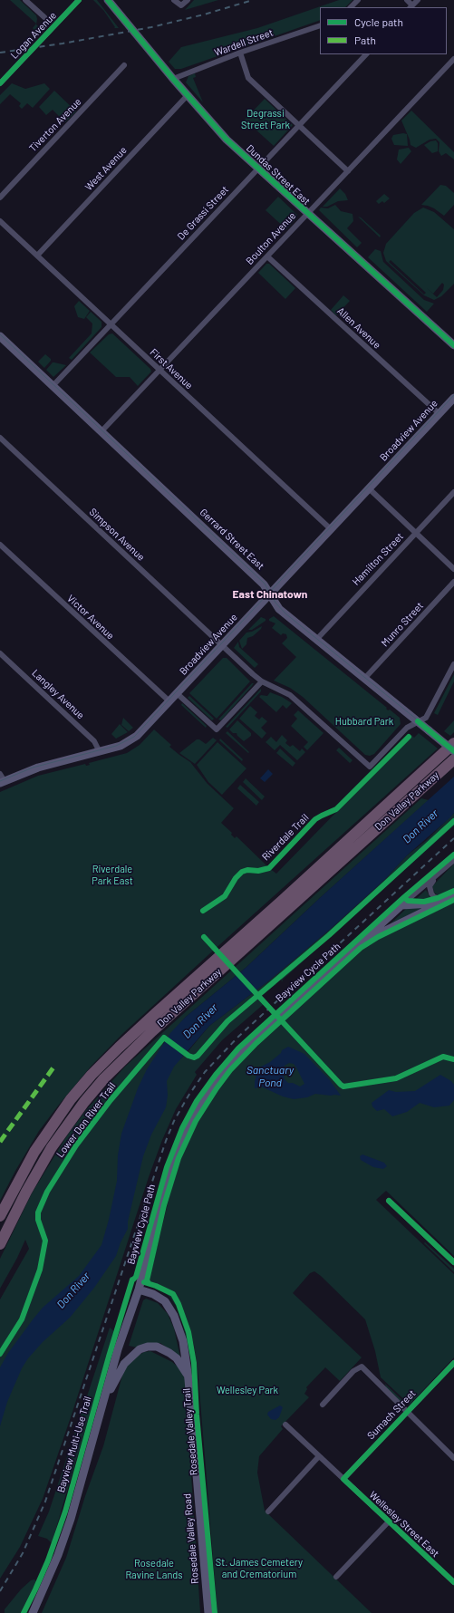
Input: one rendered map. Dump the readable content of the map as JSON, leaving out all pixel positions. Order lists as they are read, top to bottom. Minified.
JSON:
{"streets":{"highway":["Don Valley Parkway"],"main road":["Dundas Street East","Broadview Avenue","Gerrard Street East","Rosedale Valley Road"],"street":["Logan Avenue","Wardell Street","Tiverton Avenue","West Avenue","De Grassi Street","Boulton Avenue","Allen Avenue","First Avenue","Simpson Avenue","Hamilton Street","Victor Avenue","Munro Street","Langley Avenue","Sumach Street","Wellesley Street East"],"cycle path":["Riverdale Trail","Bayview Cycle Path","Lower Don River Trail","Rosedale Valley Trail"]},"crossings":[["Wardell Street","Dundas Street East"],["West Avenue","Dundas Street East"],["West Avenue","First Avenue"],["Dundas Street East","De Grassi Street"],["Dundas Street East","Boulton Avenue"],["De Grassi Street","First Avenue"],["De Grassi Street","Gerrard Street East"],["Boulton Avenue","Allen Avenue"],["Boulton Avenue","First Avenue"],["Boulton Avenue","Gerrard Street East"],["Allen Avenue","Broadview Avenue"],["First Avenue","Broadview Avenue"],["Broadview Avenue","Simpson Avenue"],["Broadview Avenue","Gerrard Street East"],["Broadview Avenue","Victor Avenue"],["Broadview Avenue","Langley Avenue"],["Simpson Avenue","Gerrard Street East"],["Gerrard Street East","Hamilton Street"],["Gerrard Street East","Munro Street"],["Sumach Street","Wellesley Street East"]],"districts":["East Chinatown"],"water":["Don River","Sanctuary Pond"],"parks":["Degrassi Street Park","Hubbard Park","Riverdale Park East","Wellesley Park","St. James Cemetery and Crematorium","Rosedale Ravine Lands"],"legend":["Cycle path","Path"]}
